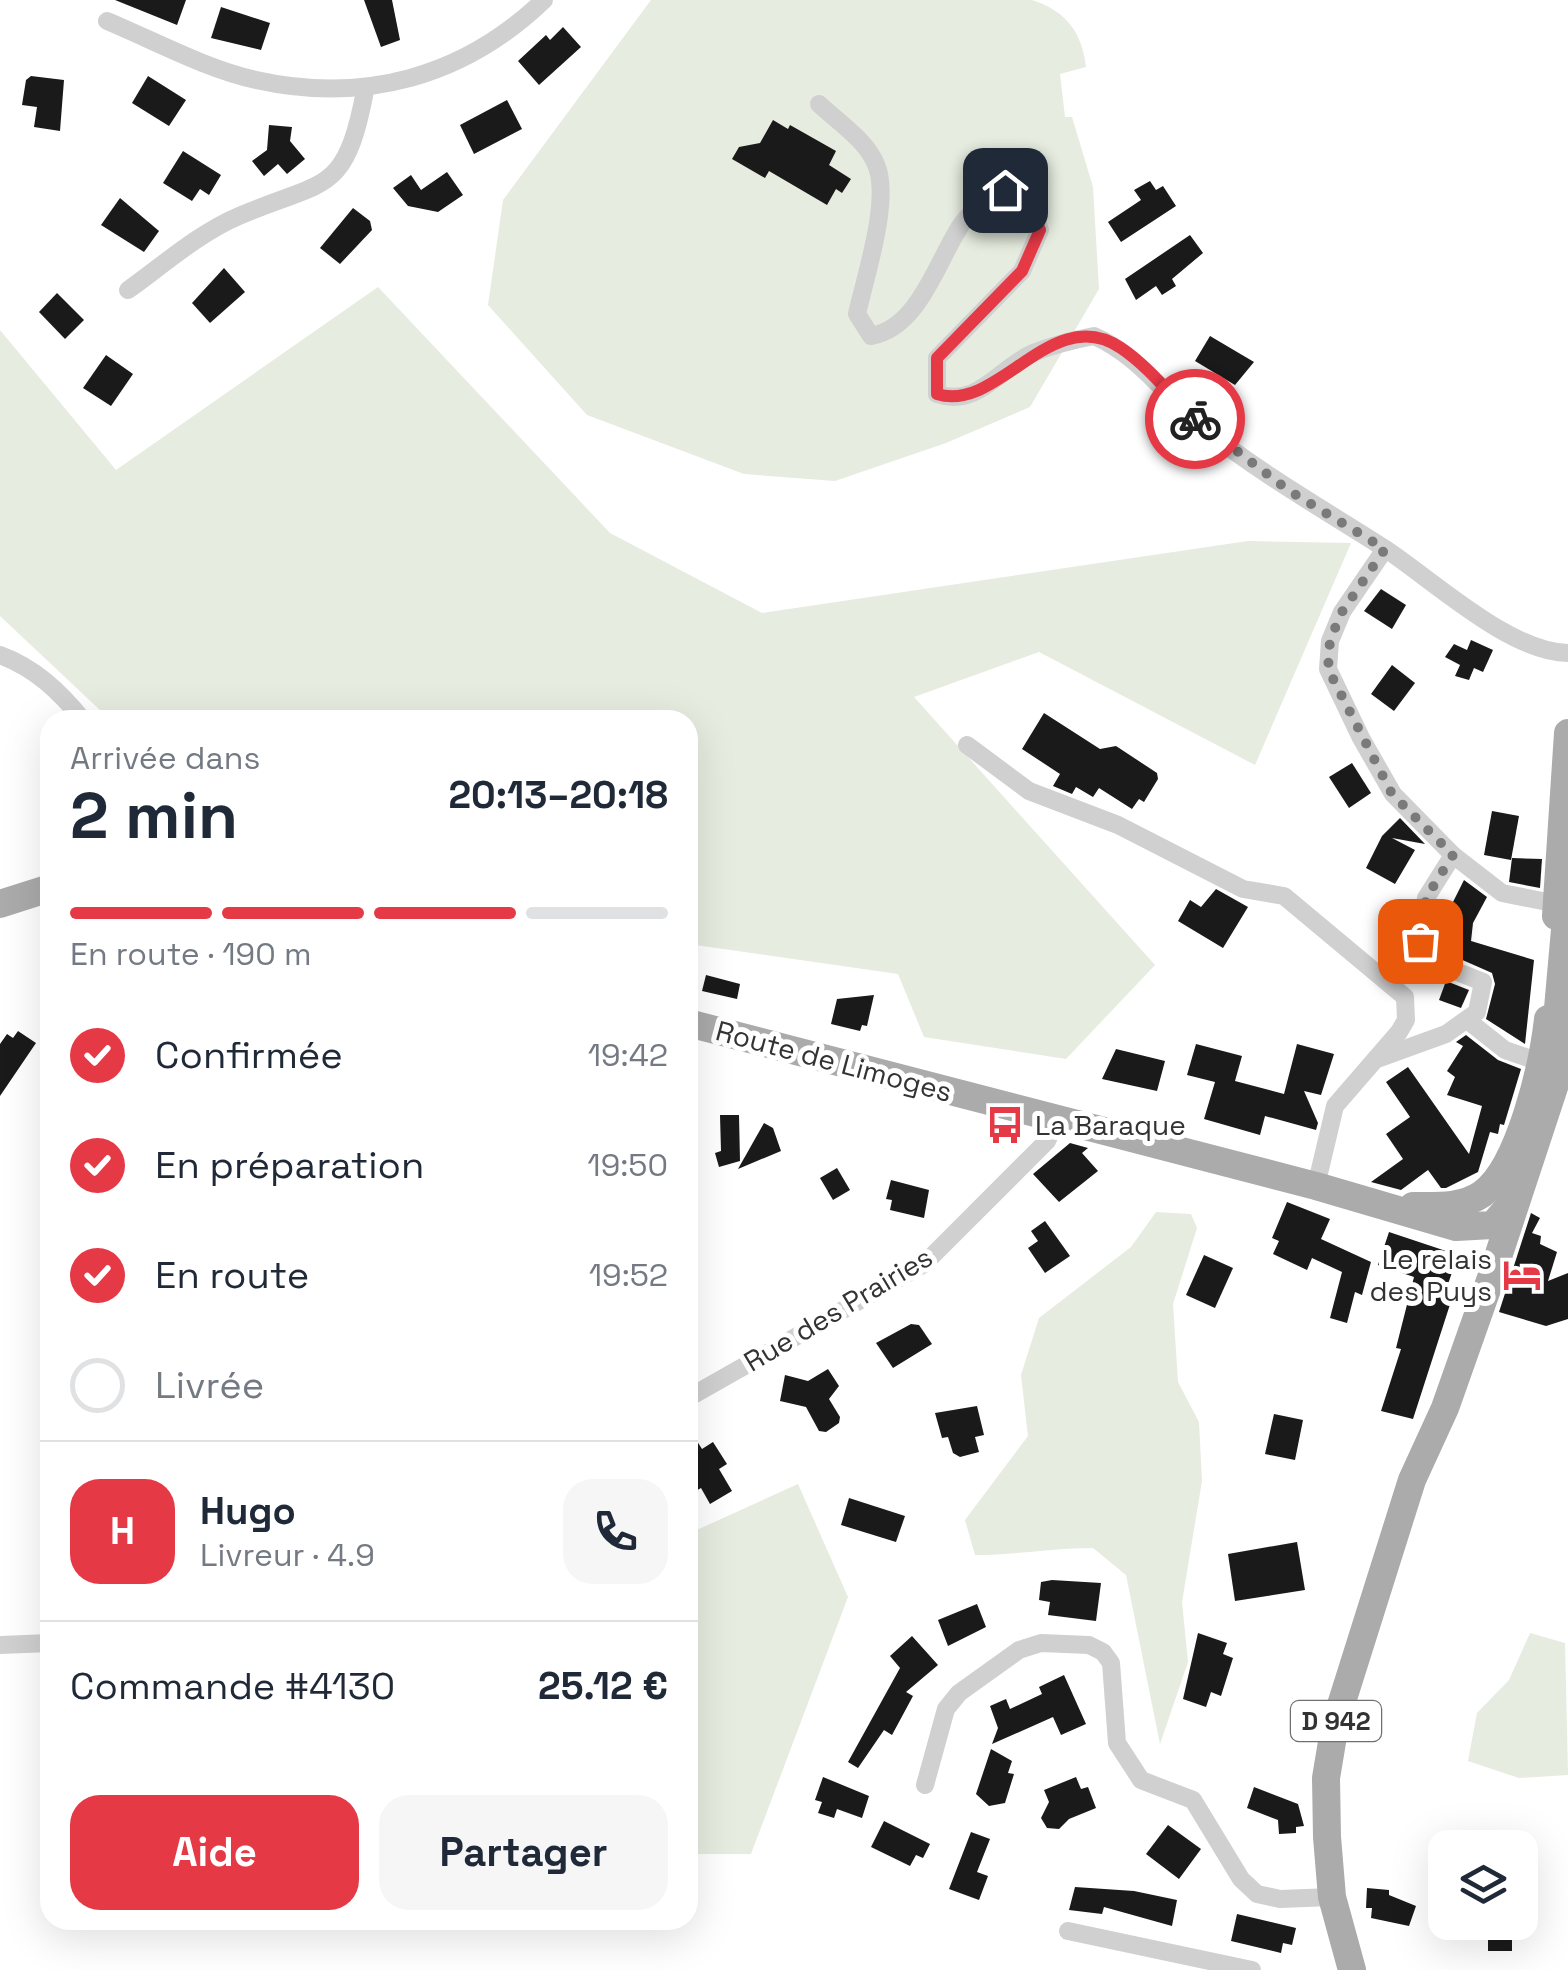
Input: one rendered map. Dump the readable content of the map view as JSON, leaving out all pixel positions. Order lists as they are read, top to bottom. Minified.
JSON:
{"streets":{"main road":["Route de Limoges","D 942"],"street":["Rue des Prairies"]},"crossings":[["Route de Limoges","Rue des Prairies"]],"places":{"bus stop":["La Baraque"],"hotel":["Le relais des Puys"]},"page":{"heading":["2 min","Arrivée dans","20:13–20:18"],"panel":["Hugo","Livreur · 4.9","Commande #4130","25.12 €"],"bar":"En route · 190 m","list":[["Confirmée","19:42"],["En préparation","19:50"],["En route","19:52"],"Livrée"],"round":"H","buttons":["Aide","Partager"]}}
